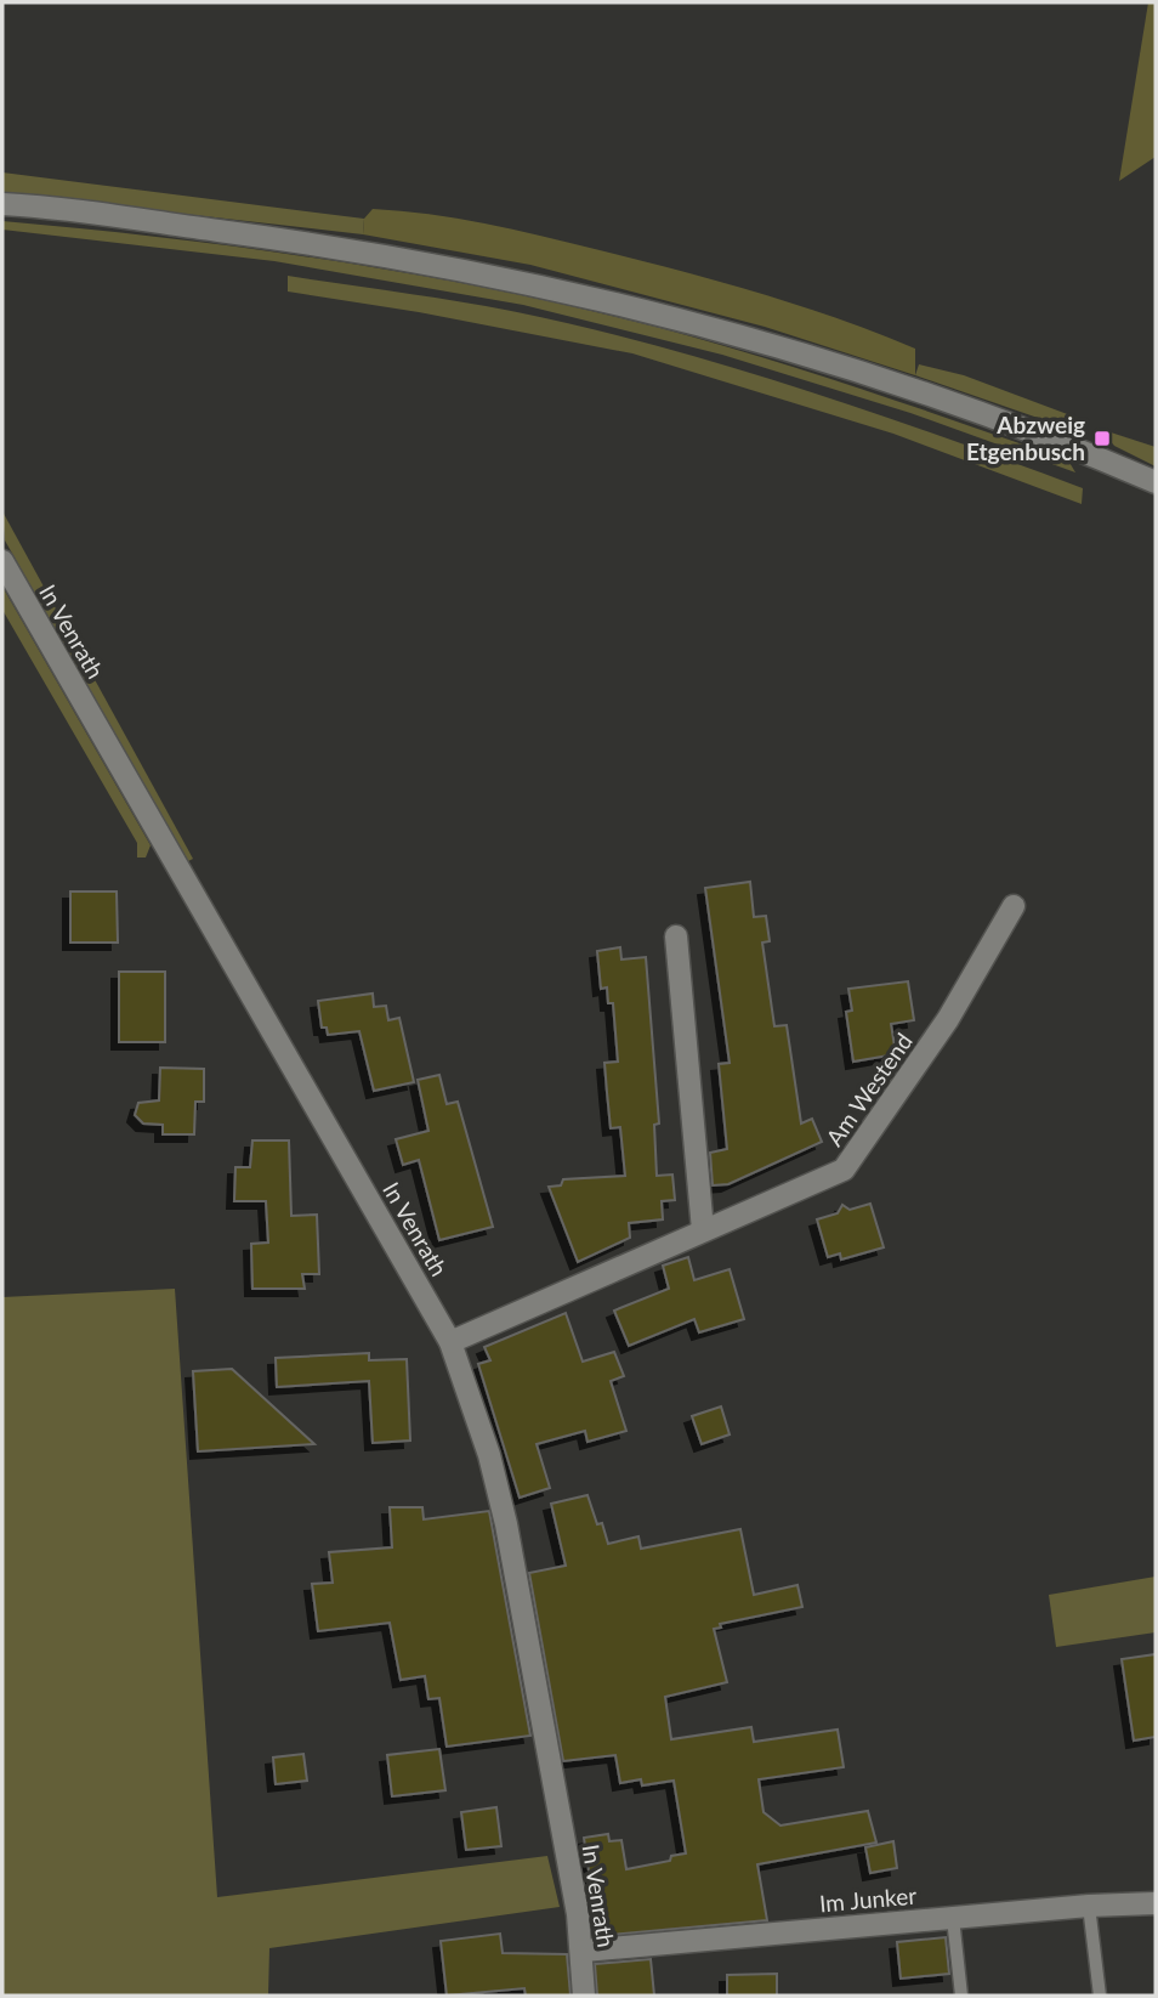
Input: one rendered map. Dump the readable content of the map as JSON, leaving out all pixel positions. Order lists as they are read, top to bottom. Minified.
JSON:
{"streets":{"street":["In Venrath","Am Westend","Im Junker"]},"crossings":[["In Venrath","Am Westend"],["In Venrath","Im Junker"]],"places":{"transit":["Abzweig Etgenbusch"]}}
